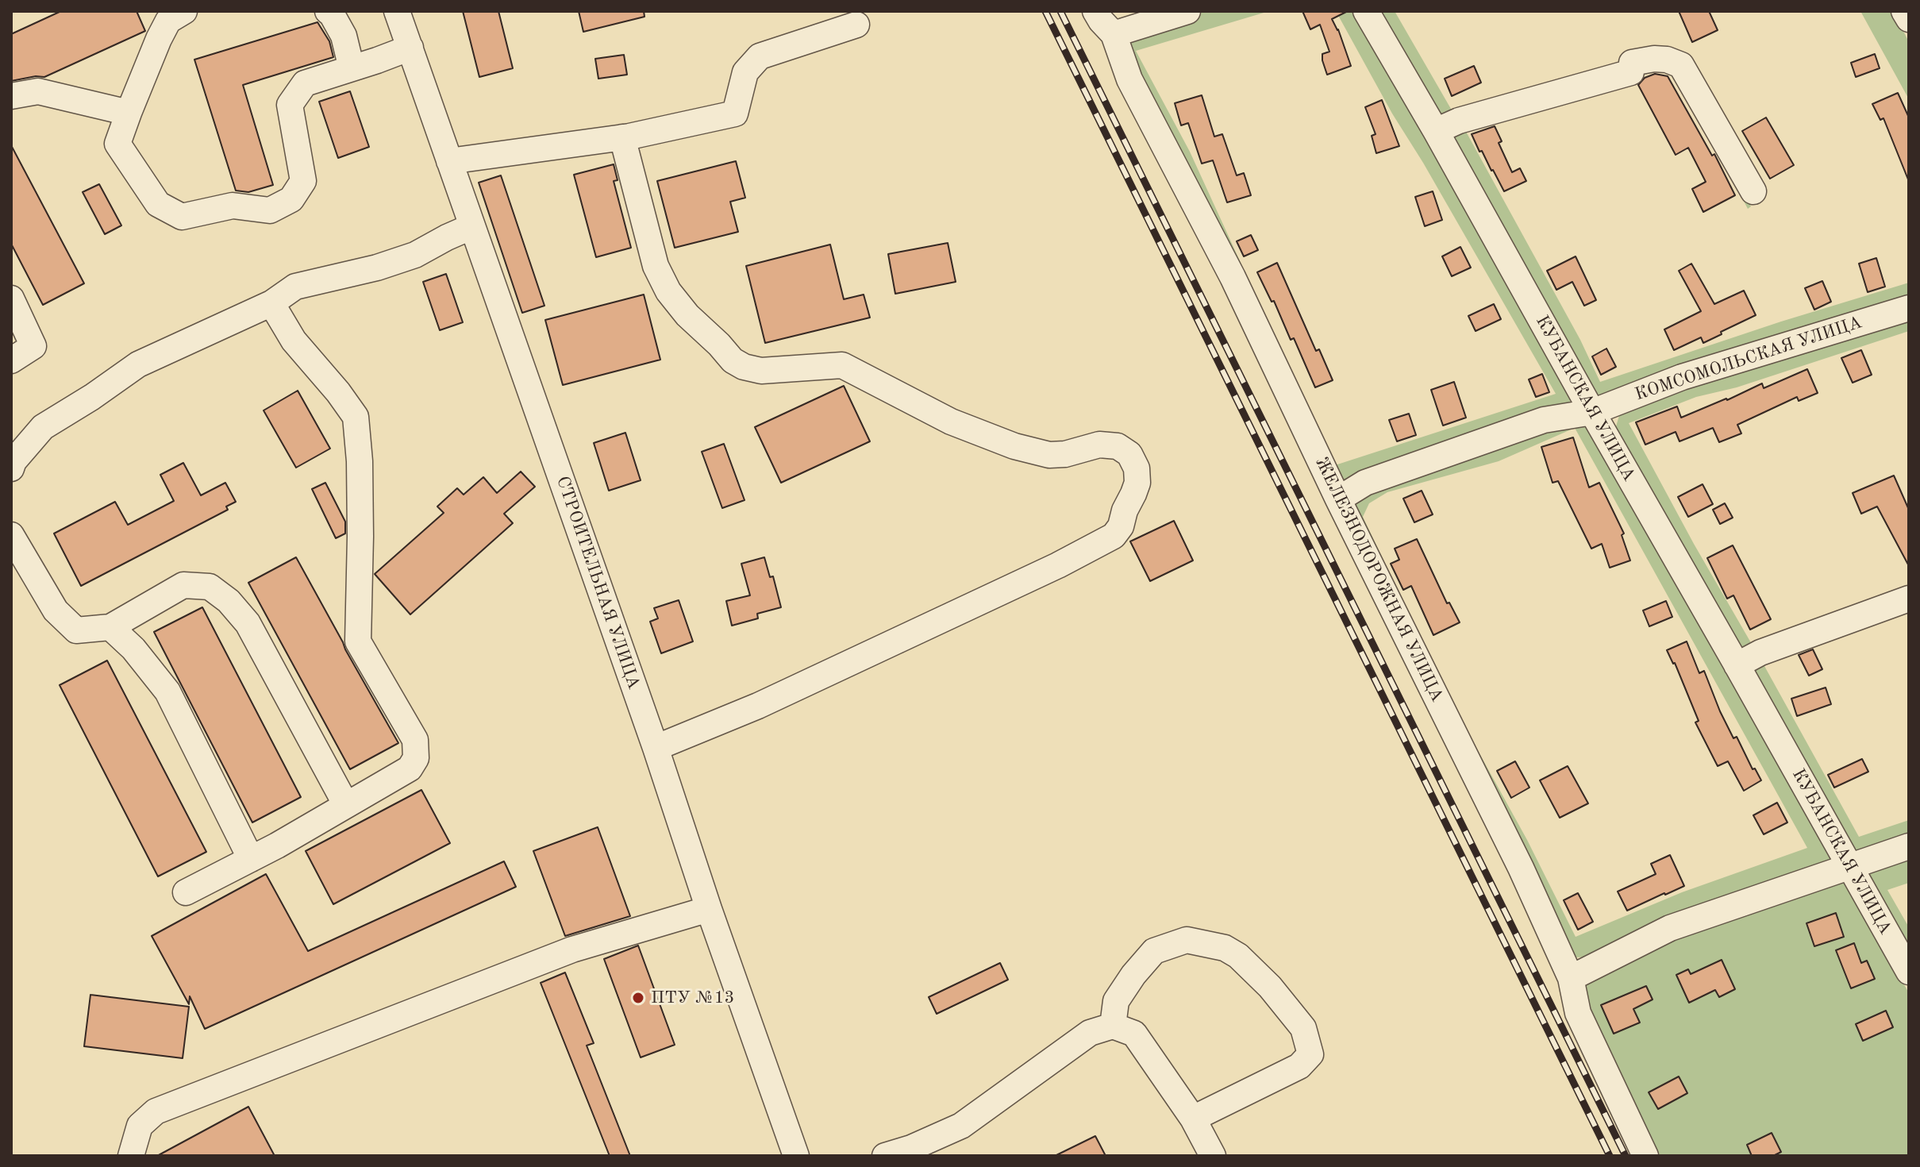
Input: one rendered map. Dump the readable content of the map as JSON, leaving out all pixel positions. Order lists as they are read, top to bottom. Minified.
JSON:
{"streets":{"street":["КОМСОМОЛЬСКАЯ УЛИЦА","КУБАНСКАЯ УЛИЦА","ЖЕЛЕЗНОДОРОЖНАЯ УЛИЦА","СТРОИТЕЛЬНАЯ УЛИЦА"]},"crossings":[["КОМСОМОЛЬСКАЯ УЛИЦА","КУБАНСКАЯ УЛИЦА"],["КОМСОМОЛЬСКАЯ УЛИЦА","ЖЕЛЕЗНОДОРОЖНАЯ УЛИЦА"]],"places":["ПТУ №13"]}
